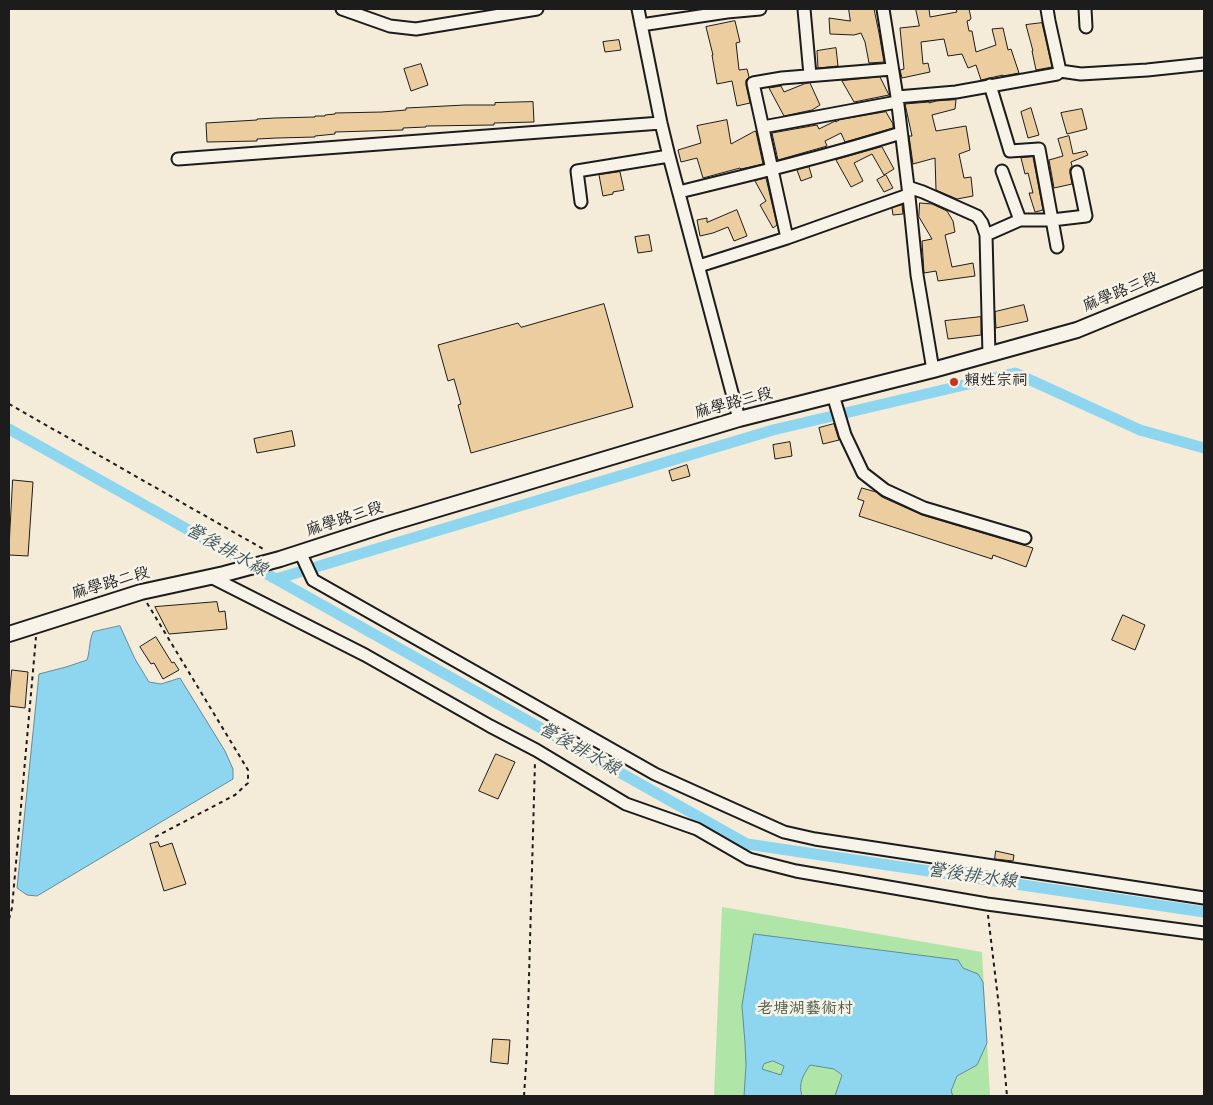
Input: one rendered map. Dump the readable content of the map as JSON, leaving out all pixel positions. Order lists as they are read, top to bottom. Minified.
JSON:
{"streets":{"main road":["麻學路三段","麻學路二段"]},"crossings":[["麻學路三段","麻學路二段"]],"water":["營後排水線"],"parks":["老塘湖藝術村"],"places":["賴姓宗祠"]}
